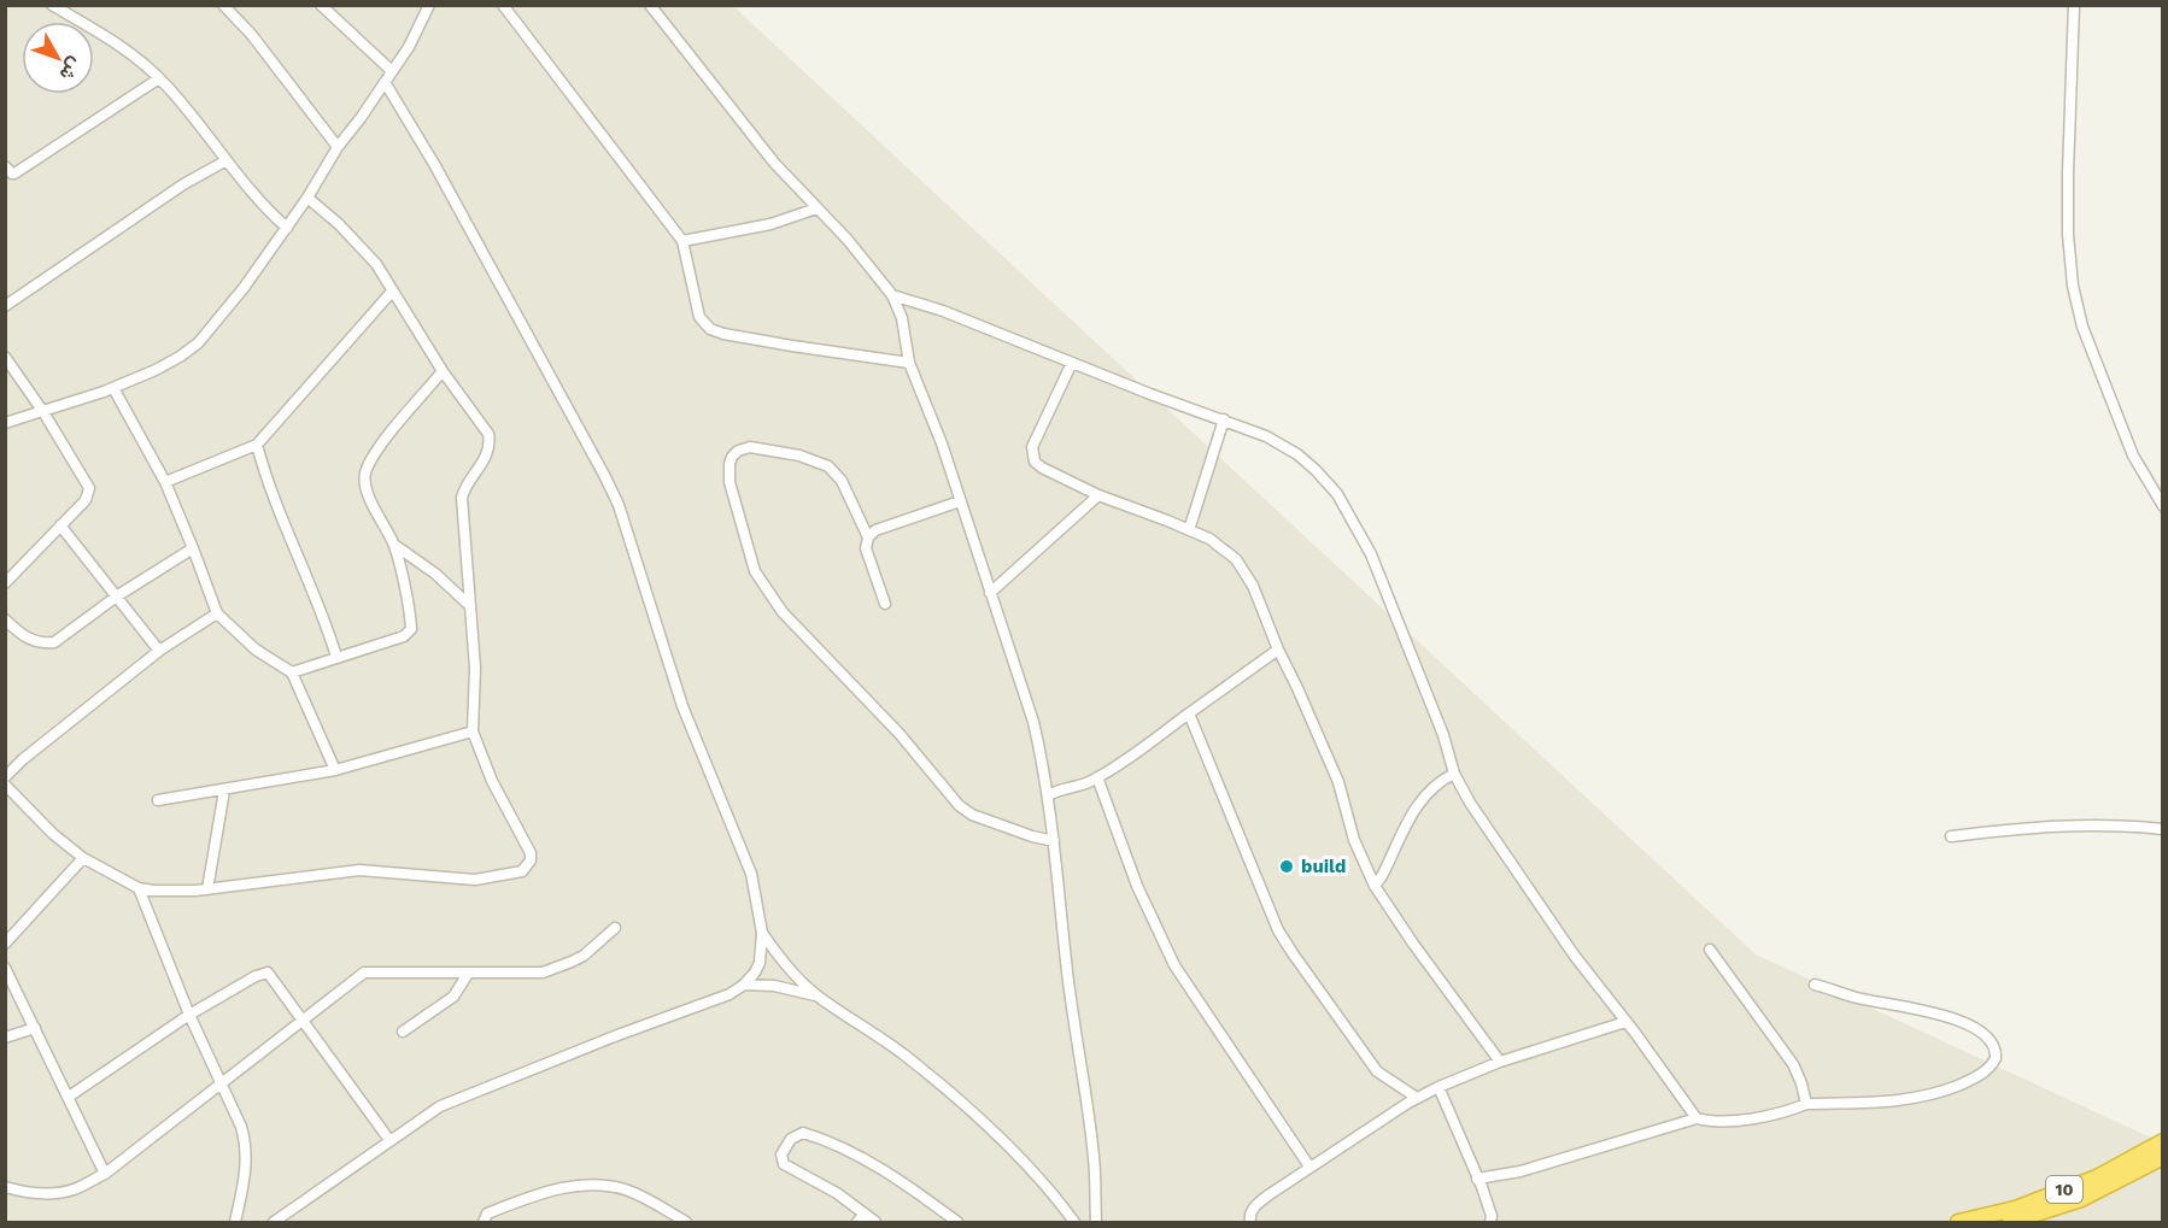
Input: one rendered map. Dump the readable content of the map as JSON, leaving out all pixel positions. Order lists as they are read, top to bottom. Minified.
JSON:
{"streets":{"highway":["10"]},"places":["build"],"north":"bottom right"}
